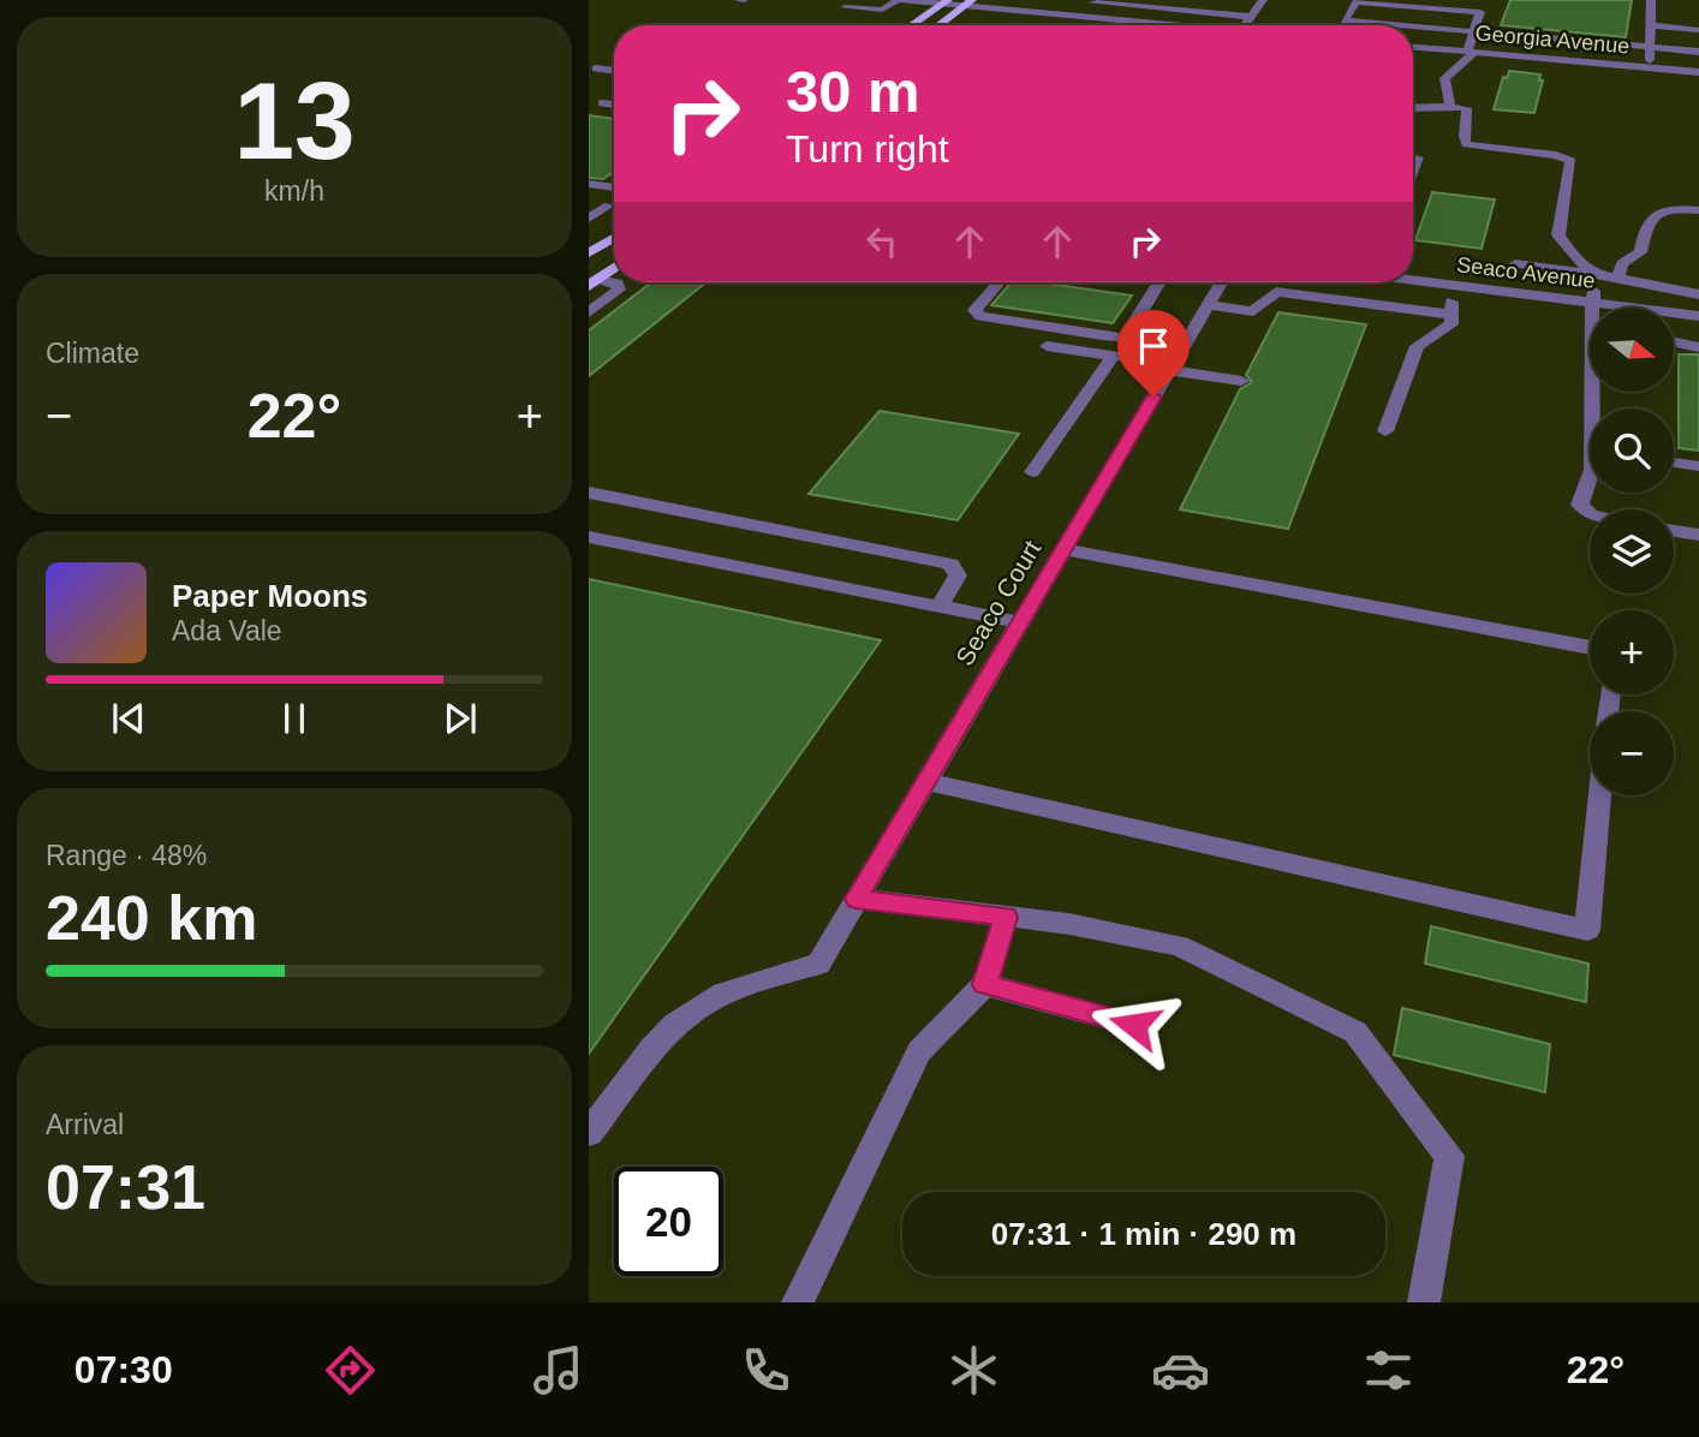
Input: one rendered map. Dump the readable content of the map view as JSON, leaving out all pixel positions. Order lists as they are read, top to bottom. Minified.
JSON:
{"streets":{"street":["Georgia Avenue","Seaco Avenue","Seaco Court"]},"north":"right","page":{"tile":[["13","km/h"],"Climate",["Range · 48%","240 km"],["Arrival","07:31"]],"turn":["30 m","Turn right"],"map_buttons":["+","−"],"heat":["−","22°","+"],"song":["Paper Moons","Ada Vale"],"limit":"20","trip":"07:31 · 1 min · 290 m","tabs":["07:30","22°"]}}
